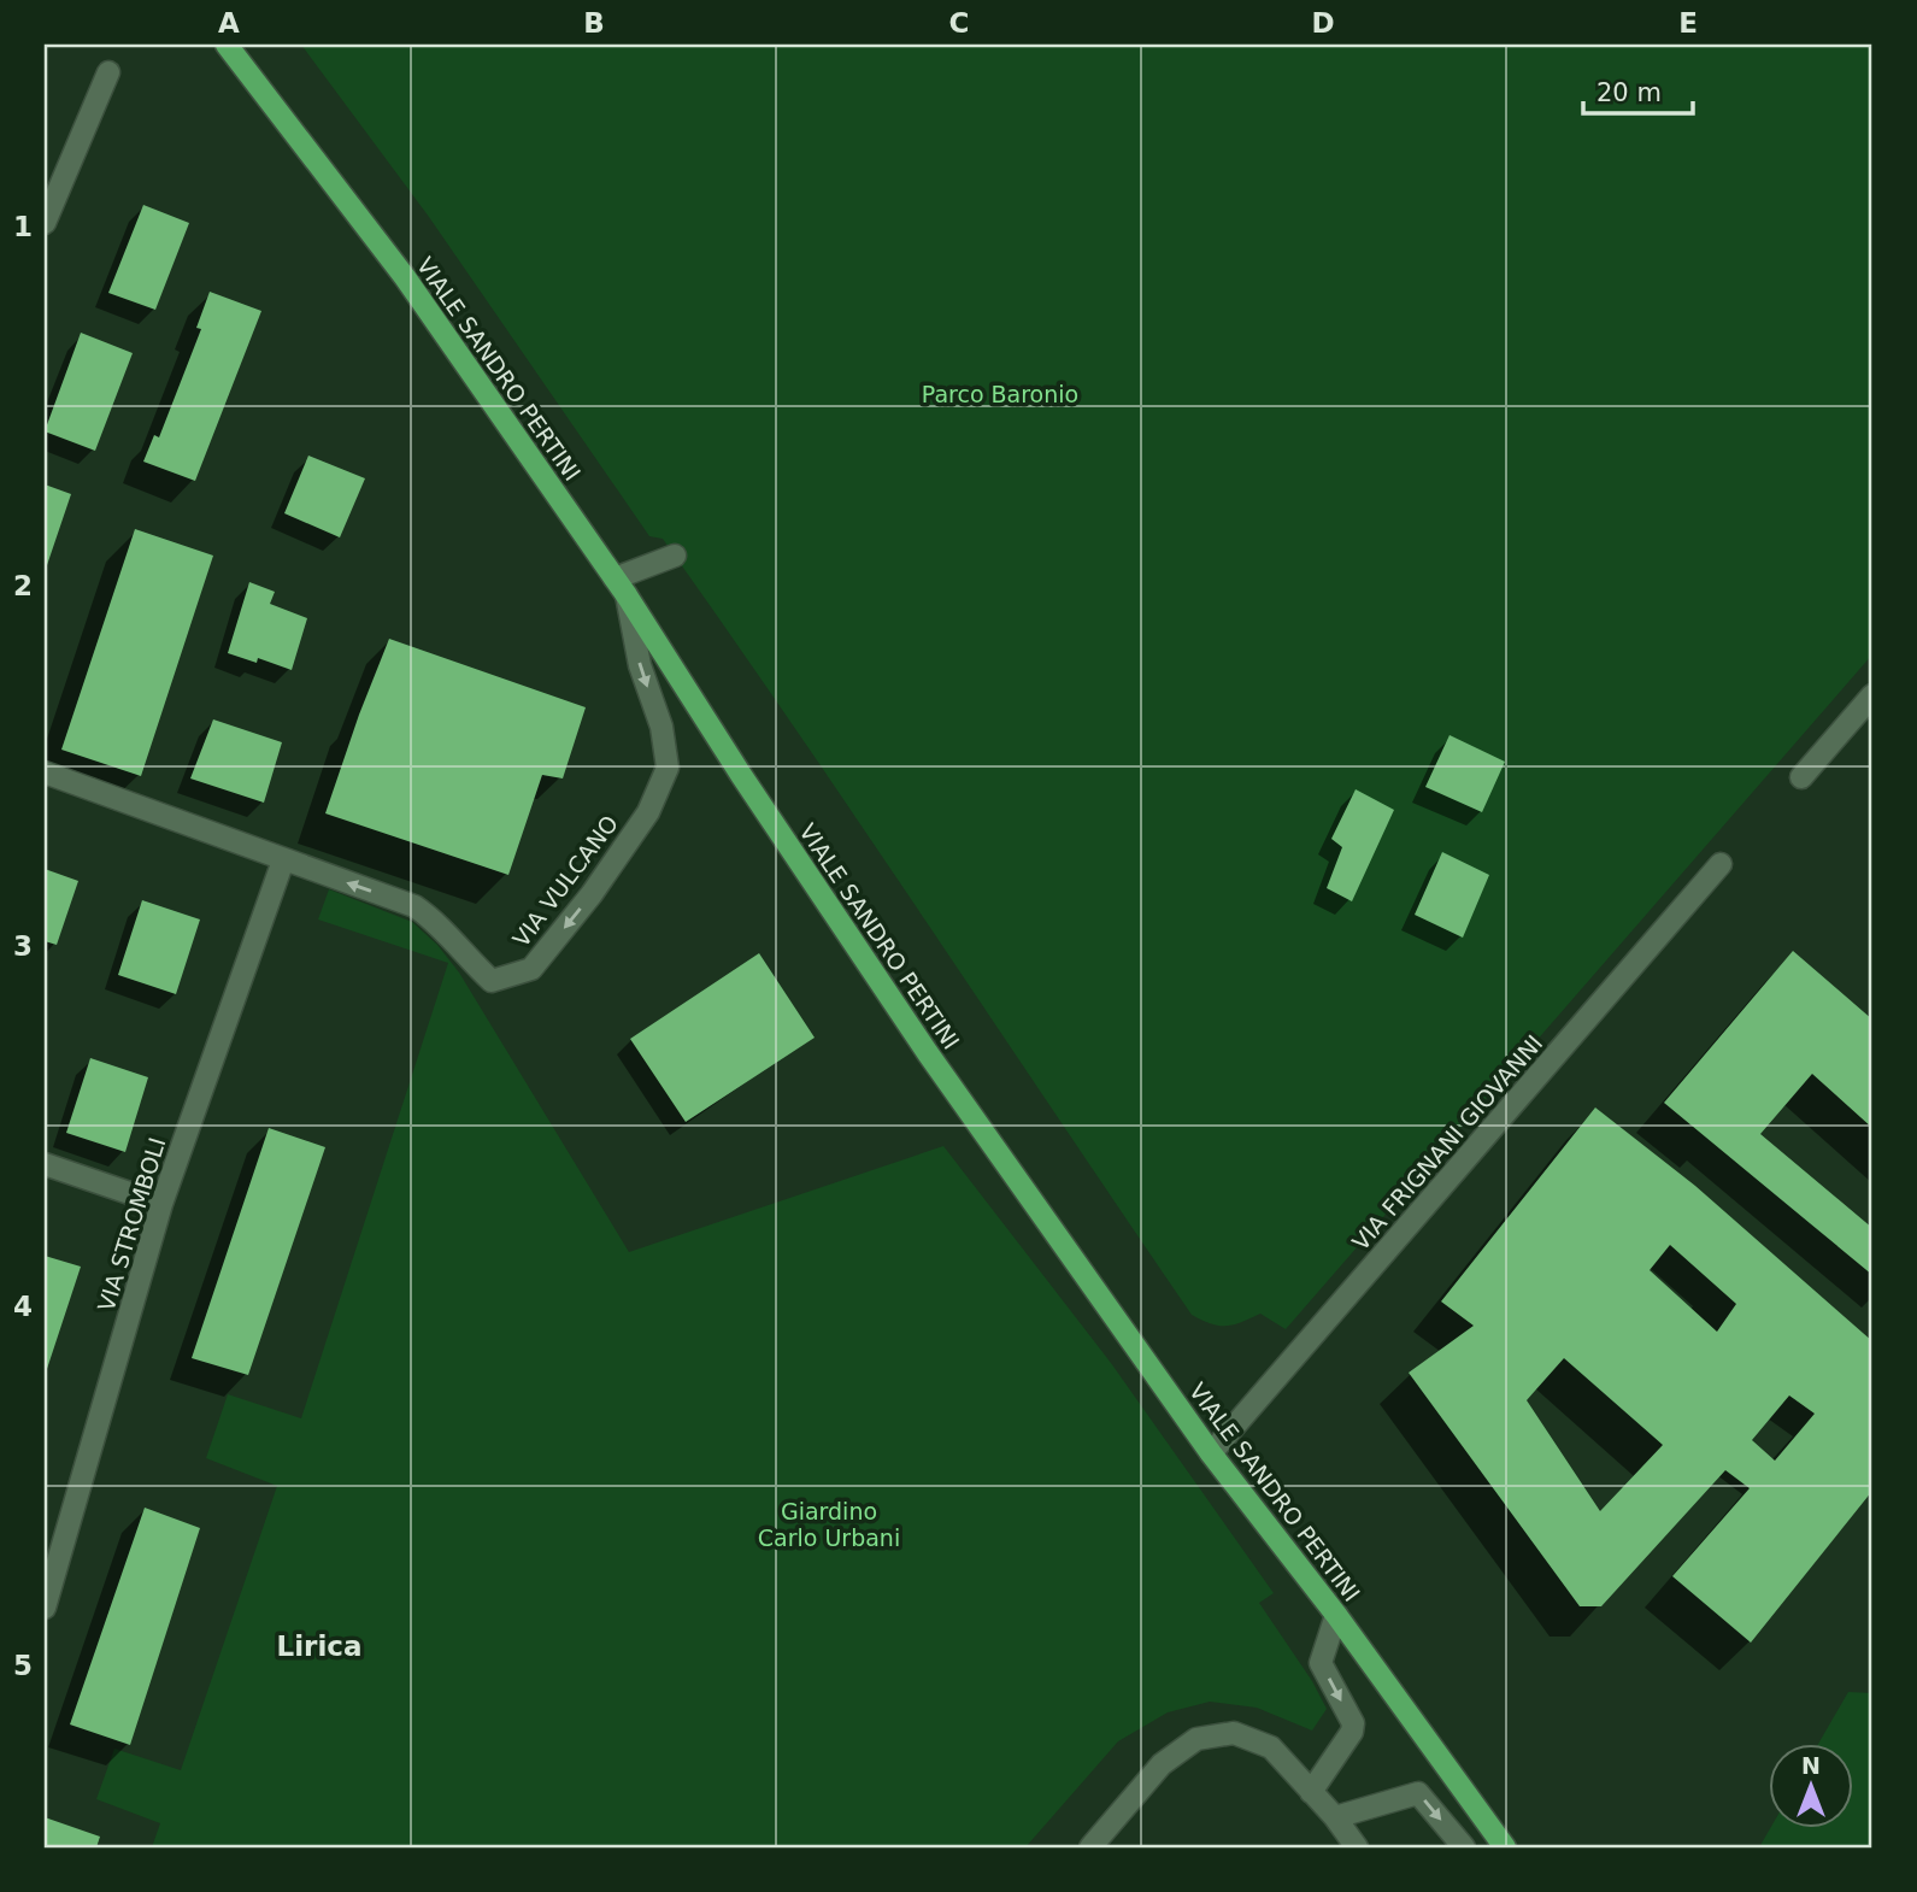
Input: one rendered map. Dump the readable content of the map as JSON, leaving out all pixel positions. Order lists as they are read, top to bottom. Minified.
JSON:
{"streets":{"main road":["VIALE SANDRO PERTINI"],"street":["VIA VULCANO","VIA FRIGNANI GIOVANNI","VIA STROMBOLI"]},"crossings":[["VIALE SANDRO PERTINI","VIA VULCANO"],["VIALE SANDRO PERTINI","VIA FRIGNANI GIOVANNI"],["VIA VULCANO","VIA STROMBOLI"]],"districts":["Lirica"],"parks":["Parco Baronio","Giardino Carlo Urbani"],"scale_bar":"20 m","north":"top","grid":{"columns":["A","B","C","D","E"],"rows":["1","2","3","4","5"]}}
